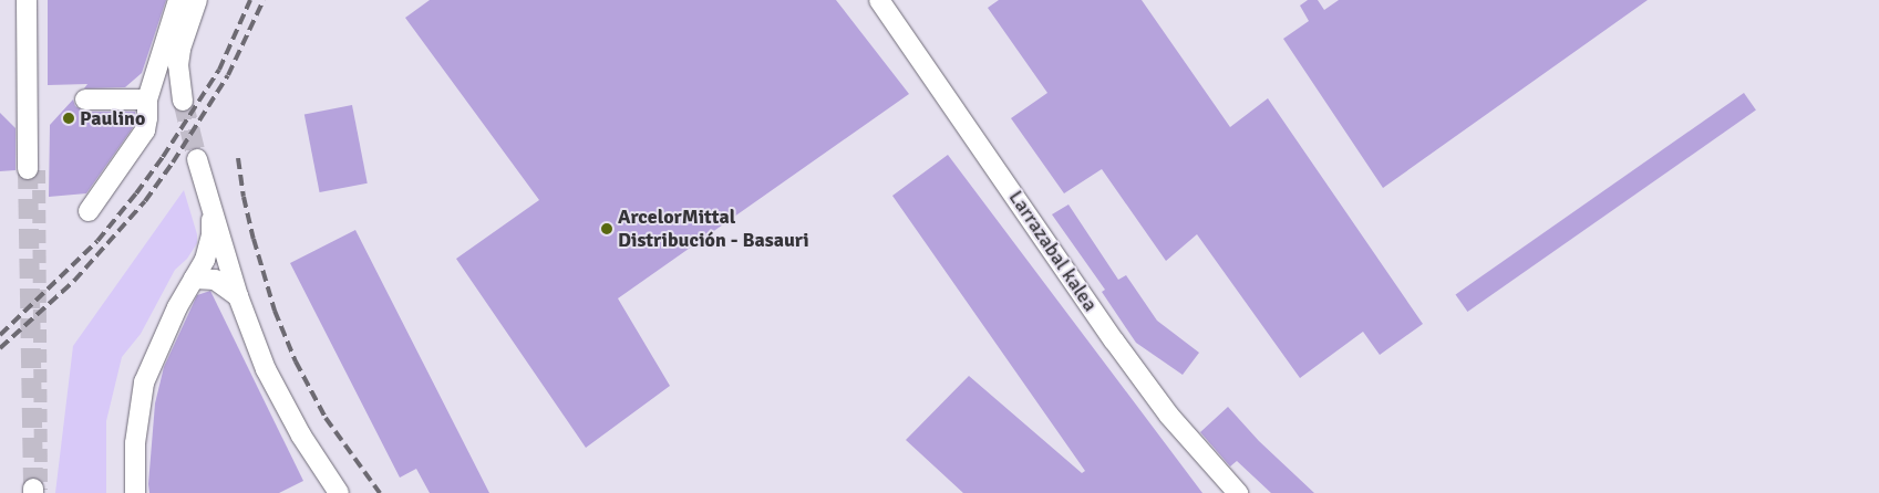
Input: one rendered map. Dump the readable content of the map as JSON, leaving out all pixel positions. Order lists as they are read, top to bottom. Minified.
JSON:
{"streets":{"street":["Larrazabal kalea"]},"places":["Paulino","ArcelorMittal Distribución - Basauri"]}
